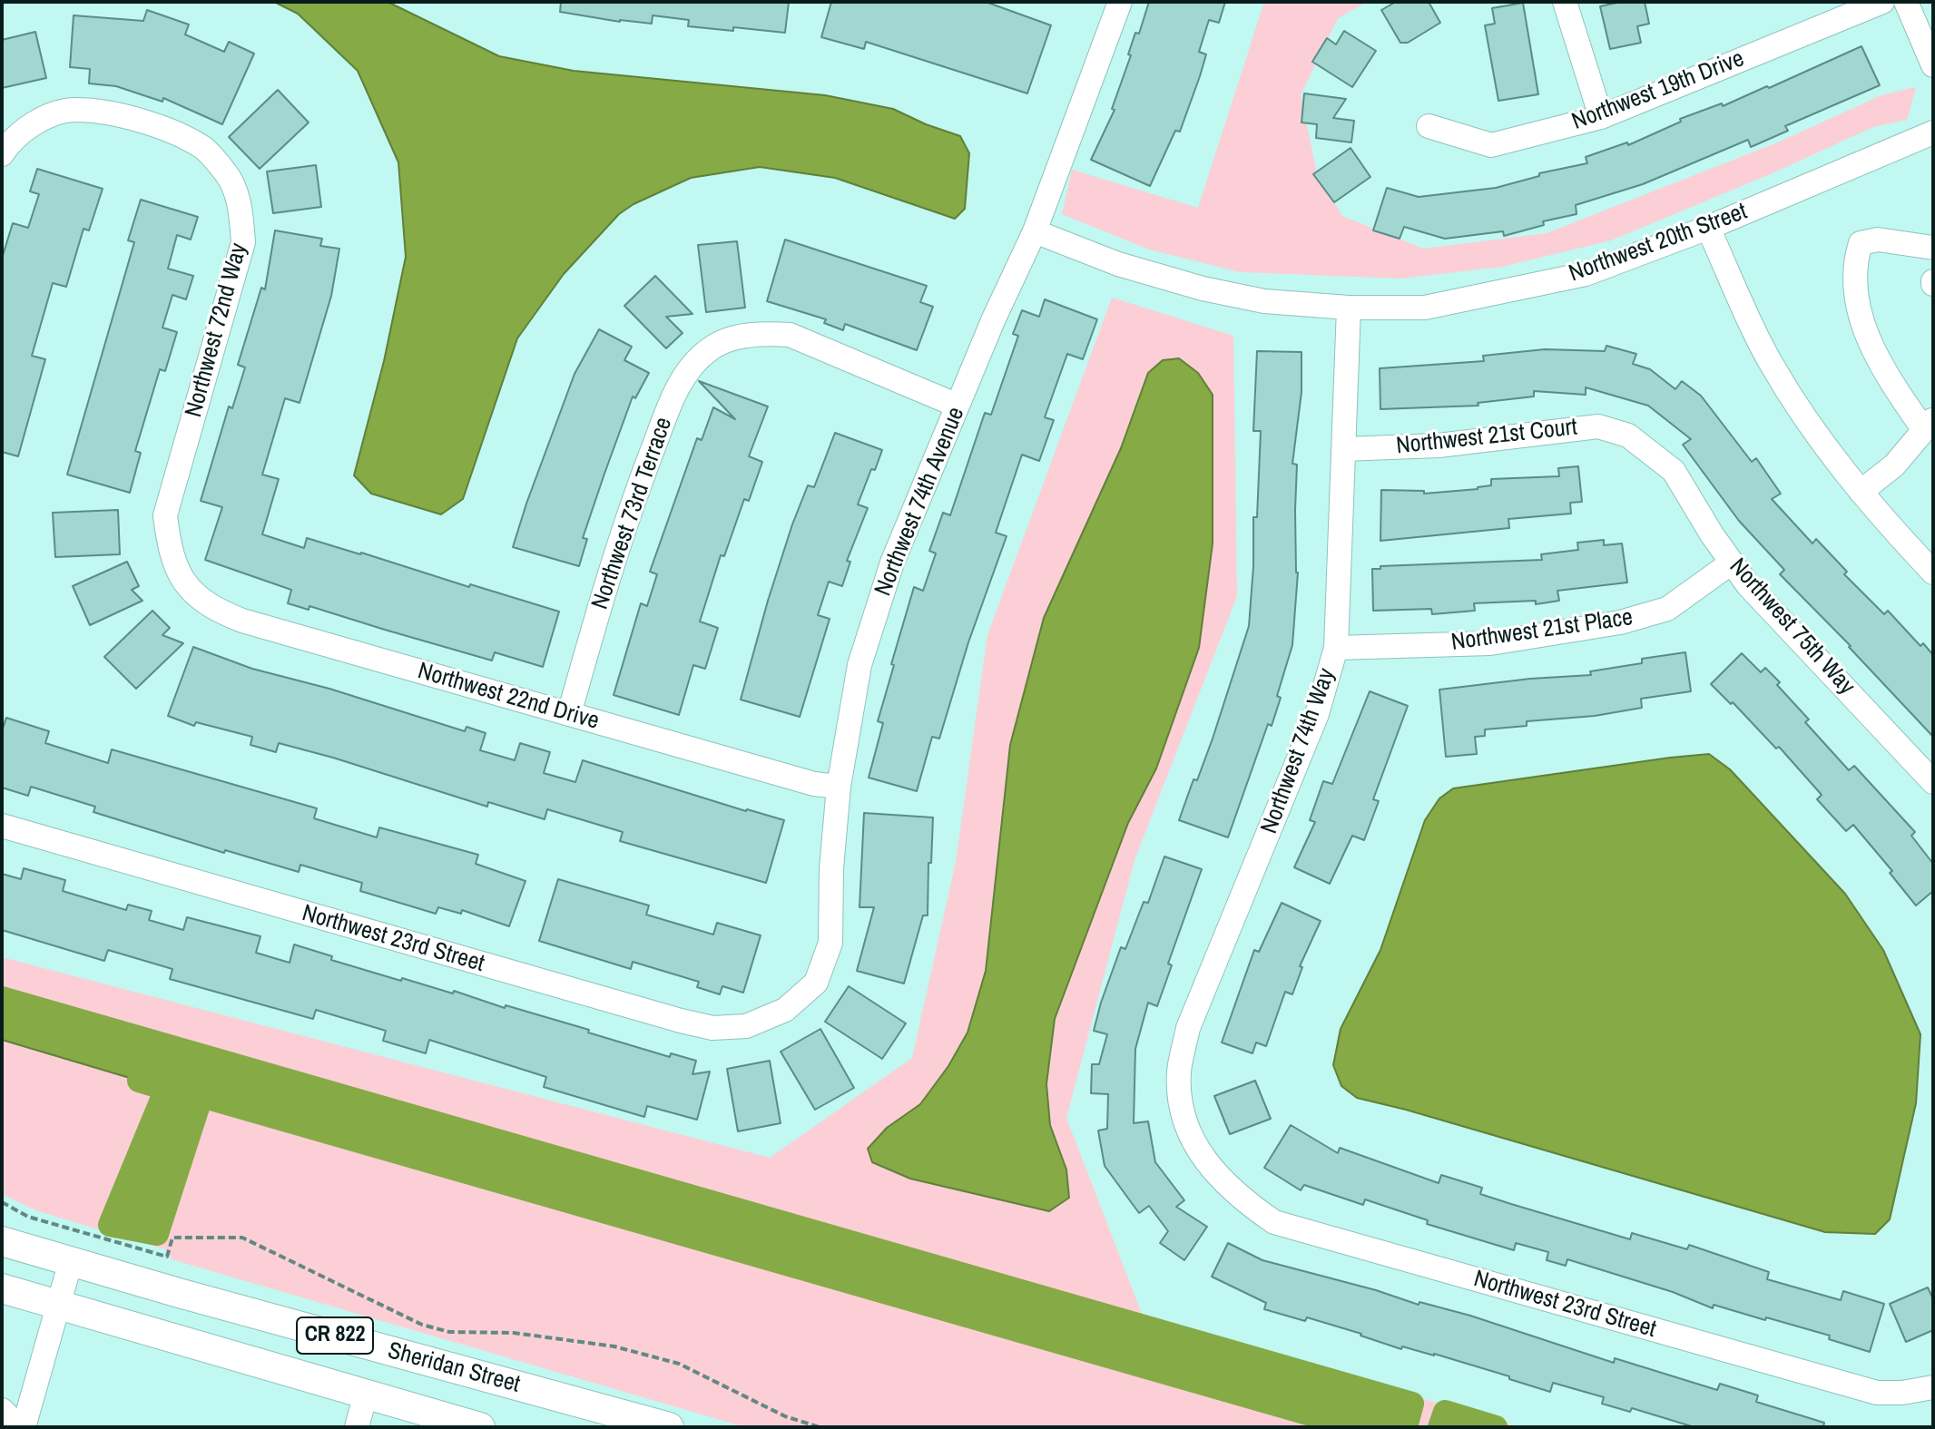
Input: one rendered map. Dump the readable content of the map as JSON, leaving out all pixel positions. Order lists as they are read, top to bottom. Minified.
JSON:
{"streets":{"main road":["CR 822","Sheridan Street"],"street":["Northwest 19th Drive","Northwest 20th Street","Northwest 72nd Way","Northwest 21st Court","Northwest 74th Avenue","Northwest 73rd Terrace","Northwest 75th Way","Northwest 21st Place","Northwest 22nd Drive","Northwest 74th Way","Northwest 23rd Street"]},"crossings":[["Northwest 20th Street","Northwest 74th Avenue"],["Northwest 20th Street","Northwest 74th Way"],["Northwest 72nd Way","Northwest 22nd Drive"],["Northwest 21st Court","Northwest 75th Way"],["Northwest 21st Court","Northwest 74th Way"],["Northwest 74th Avenue","Northwest 73rd Terrace"],["Northwest 74th Avenue","Northwest 22nd Drive"],["Northwest 74th Avenue","Northwest 23rd Street"],["Northwest 73rd Terrace","Northwest 22nd Drive"],["Northwest 75th Way","Northwest 21st Place"],["Northwest 21st Place","Northwest 74th Way"],["Northwest 74th Way","Northwest 23rd Street"]]}
